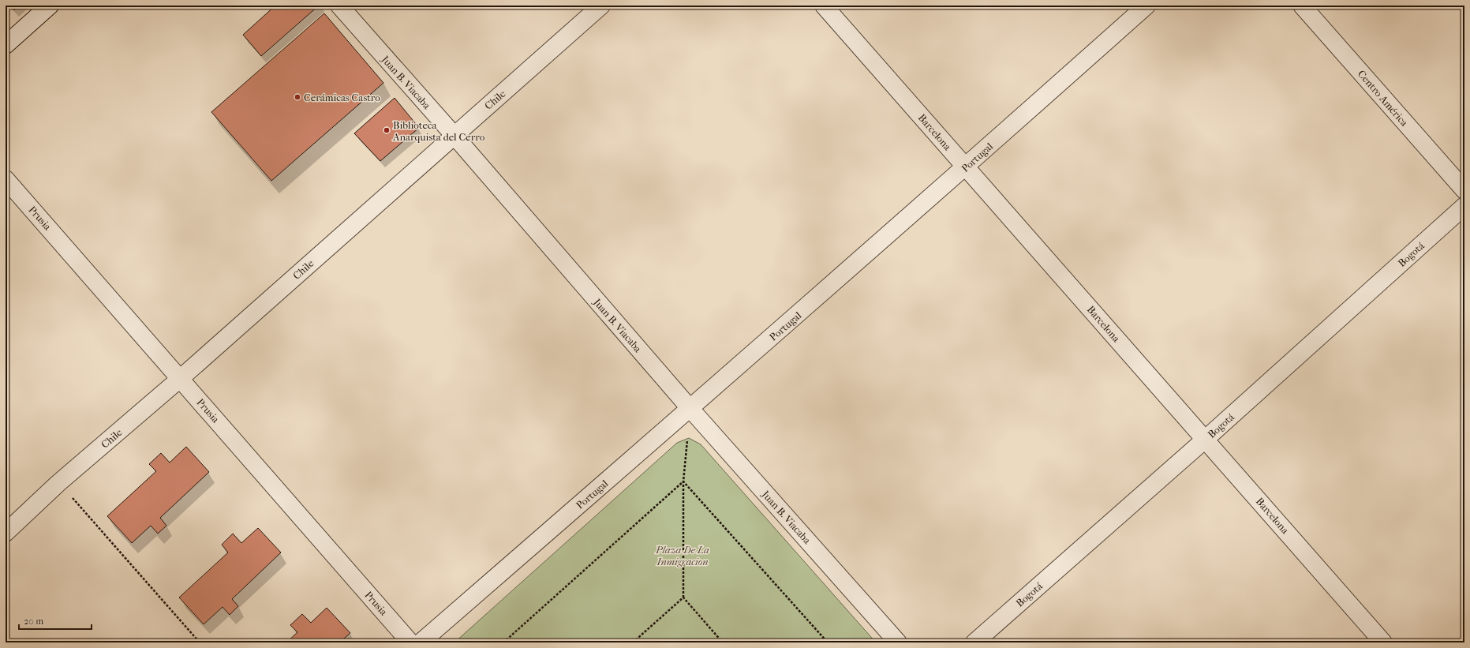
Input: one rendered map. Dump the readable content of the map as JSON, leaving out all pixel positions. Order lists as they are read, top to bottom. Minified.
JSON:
{"streets":{"street":["Juan B. Viacaba","Centro América","Chile","Barcelona","Portugal","Prusia","Bogotá"]},"crossings":[["Juan B. Viacaba","Chile"],["Juan B. Viacaba","Portugal"],["Chile","Prusia"],["Barcelona","Portugal"],["Barcelona","Bogotá"]],"parks":["Plaza De La Inmigracion"],"places":["Cerámicas Castro","Biblioteca Anarquista del Cerro"],"scale_bar":"20 m"}
